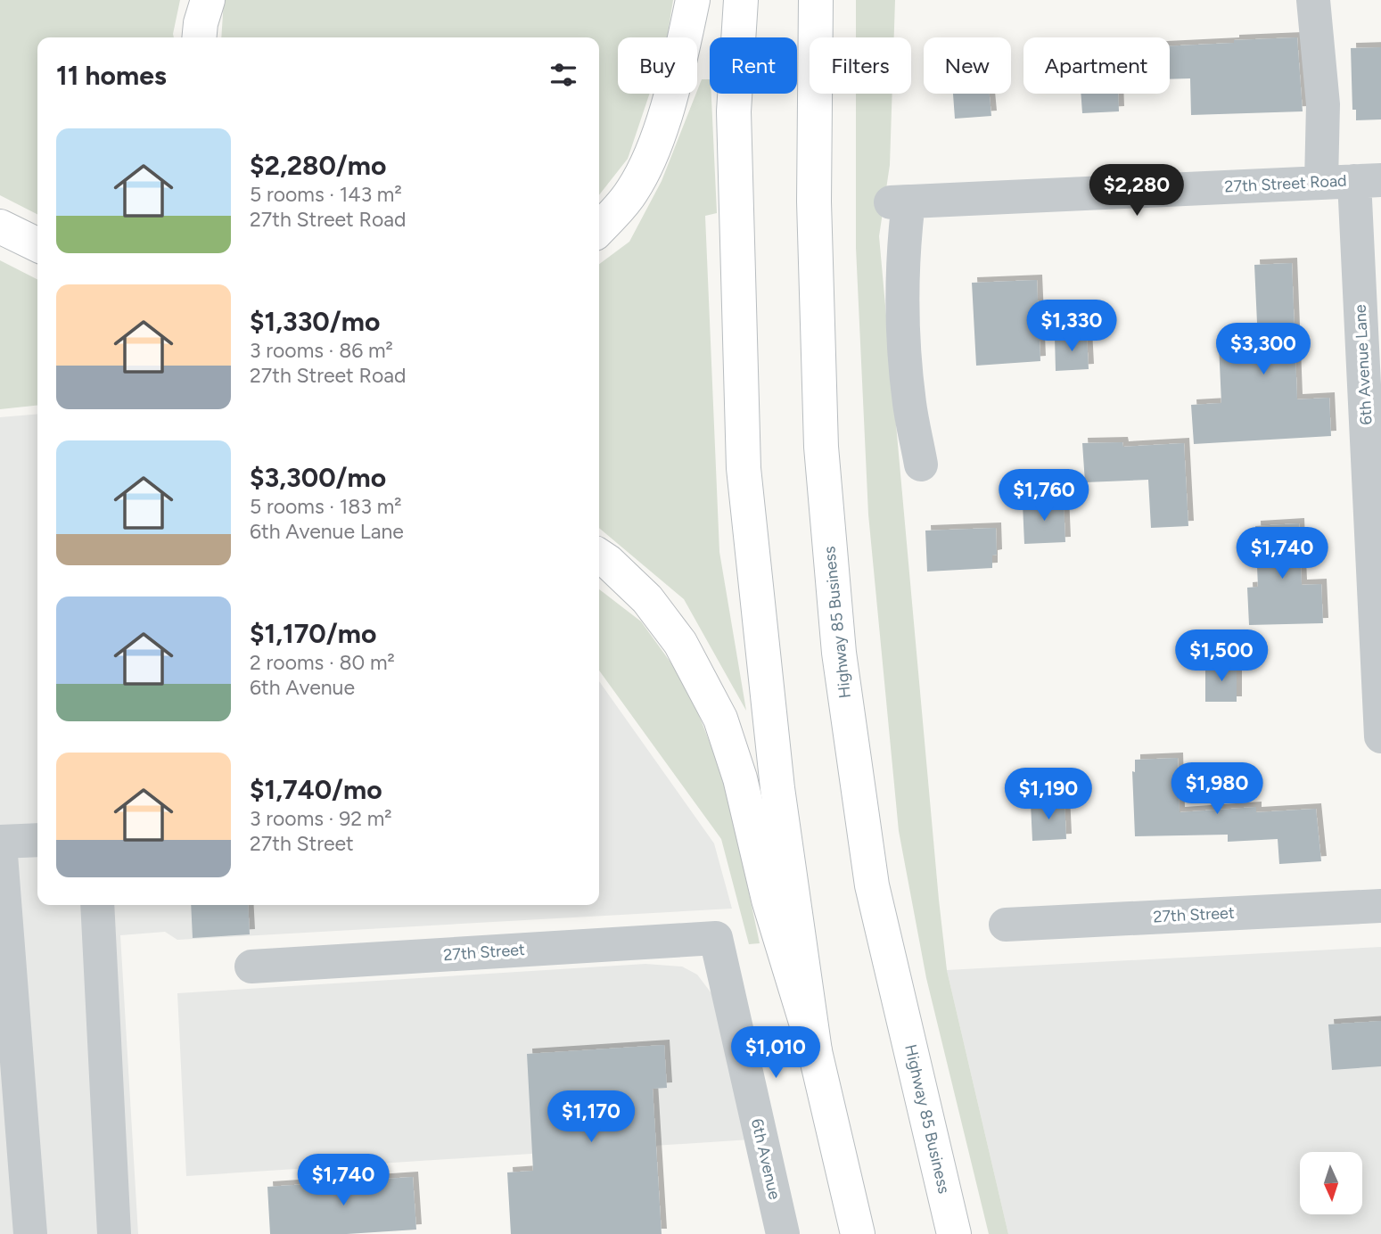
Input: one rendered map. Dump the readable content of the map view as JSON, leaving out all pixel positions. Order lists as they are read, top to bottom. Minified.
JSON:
{"streets":{"main road":["Highway 85 Business"],"street":["27th Street Road","6th Avenue Lane","27th Street","6th Avenue"]},"crossings":[["27th Street Road","6th Avenue Lane"],["27th Street","6th Avenue"]],"north":"bottom","page":{"chip":["Buy","Rent","Filters","New","Apartment"],"heading":"11 homes","list":[{"name":"$2,280/mo","note":"5 rooms · 143 m² · 27th Street Road"},{"name":"$1,330/mo","note":"3 rooms · 86 m² · 27th Street Road"},{"name":"$3,300/mo","note":"5 rooms · 183 m² · 6th Avenue Lane"},{"name":"$1,170/mo","note":"2 rooms · 80 m² · 6th Avenue"},{"name":"$1,740/mo","note":"3 rooms · 92 m² · 27th Street"}],"price":["$2,280","$1,330","$3,300","$1,760","$1,740","$1,500","$1,980","$1,190","$1,010","$1,170","$1,740"]}}
